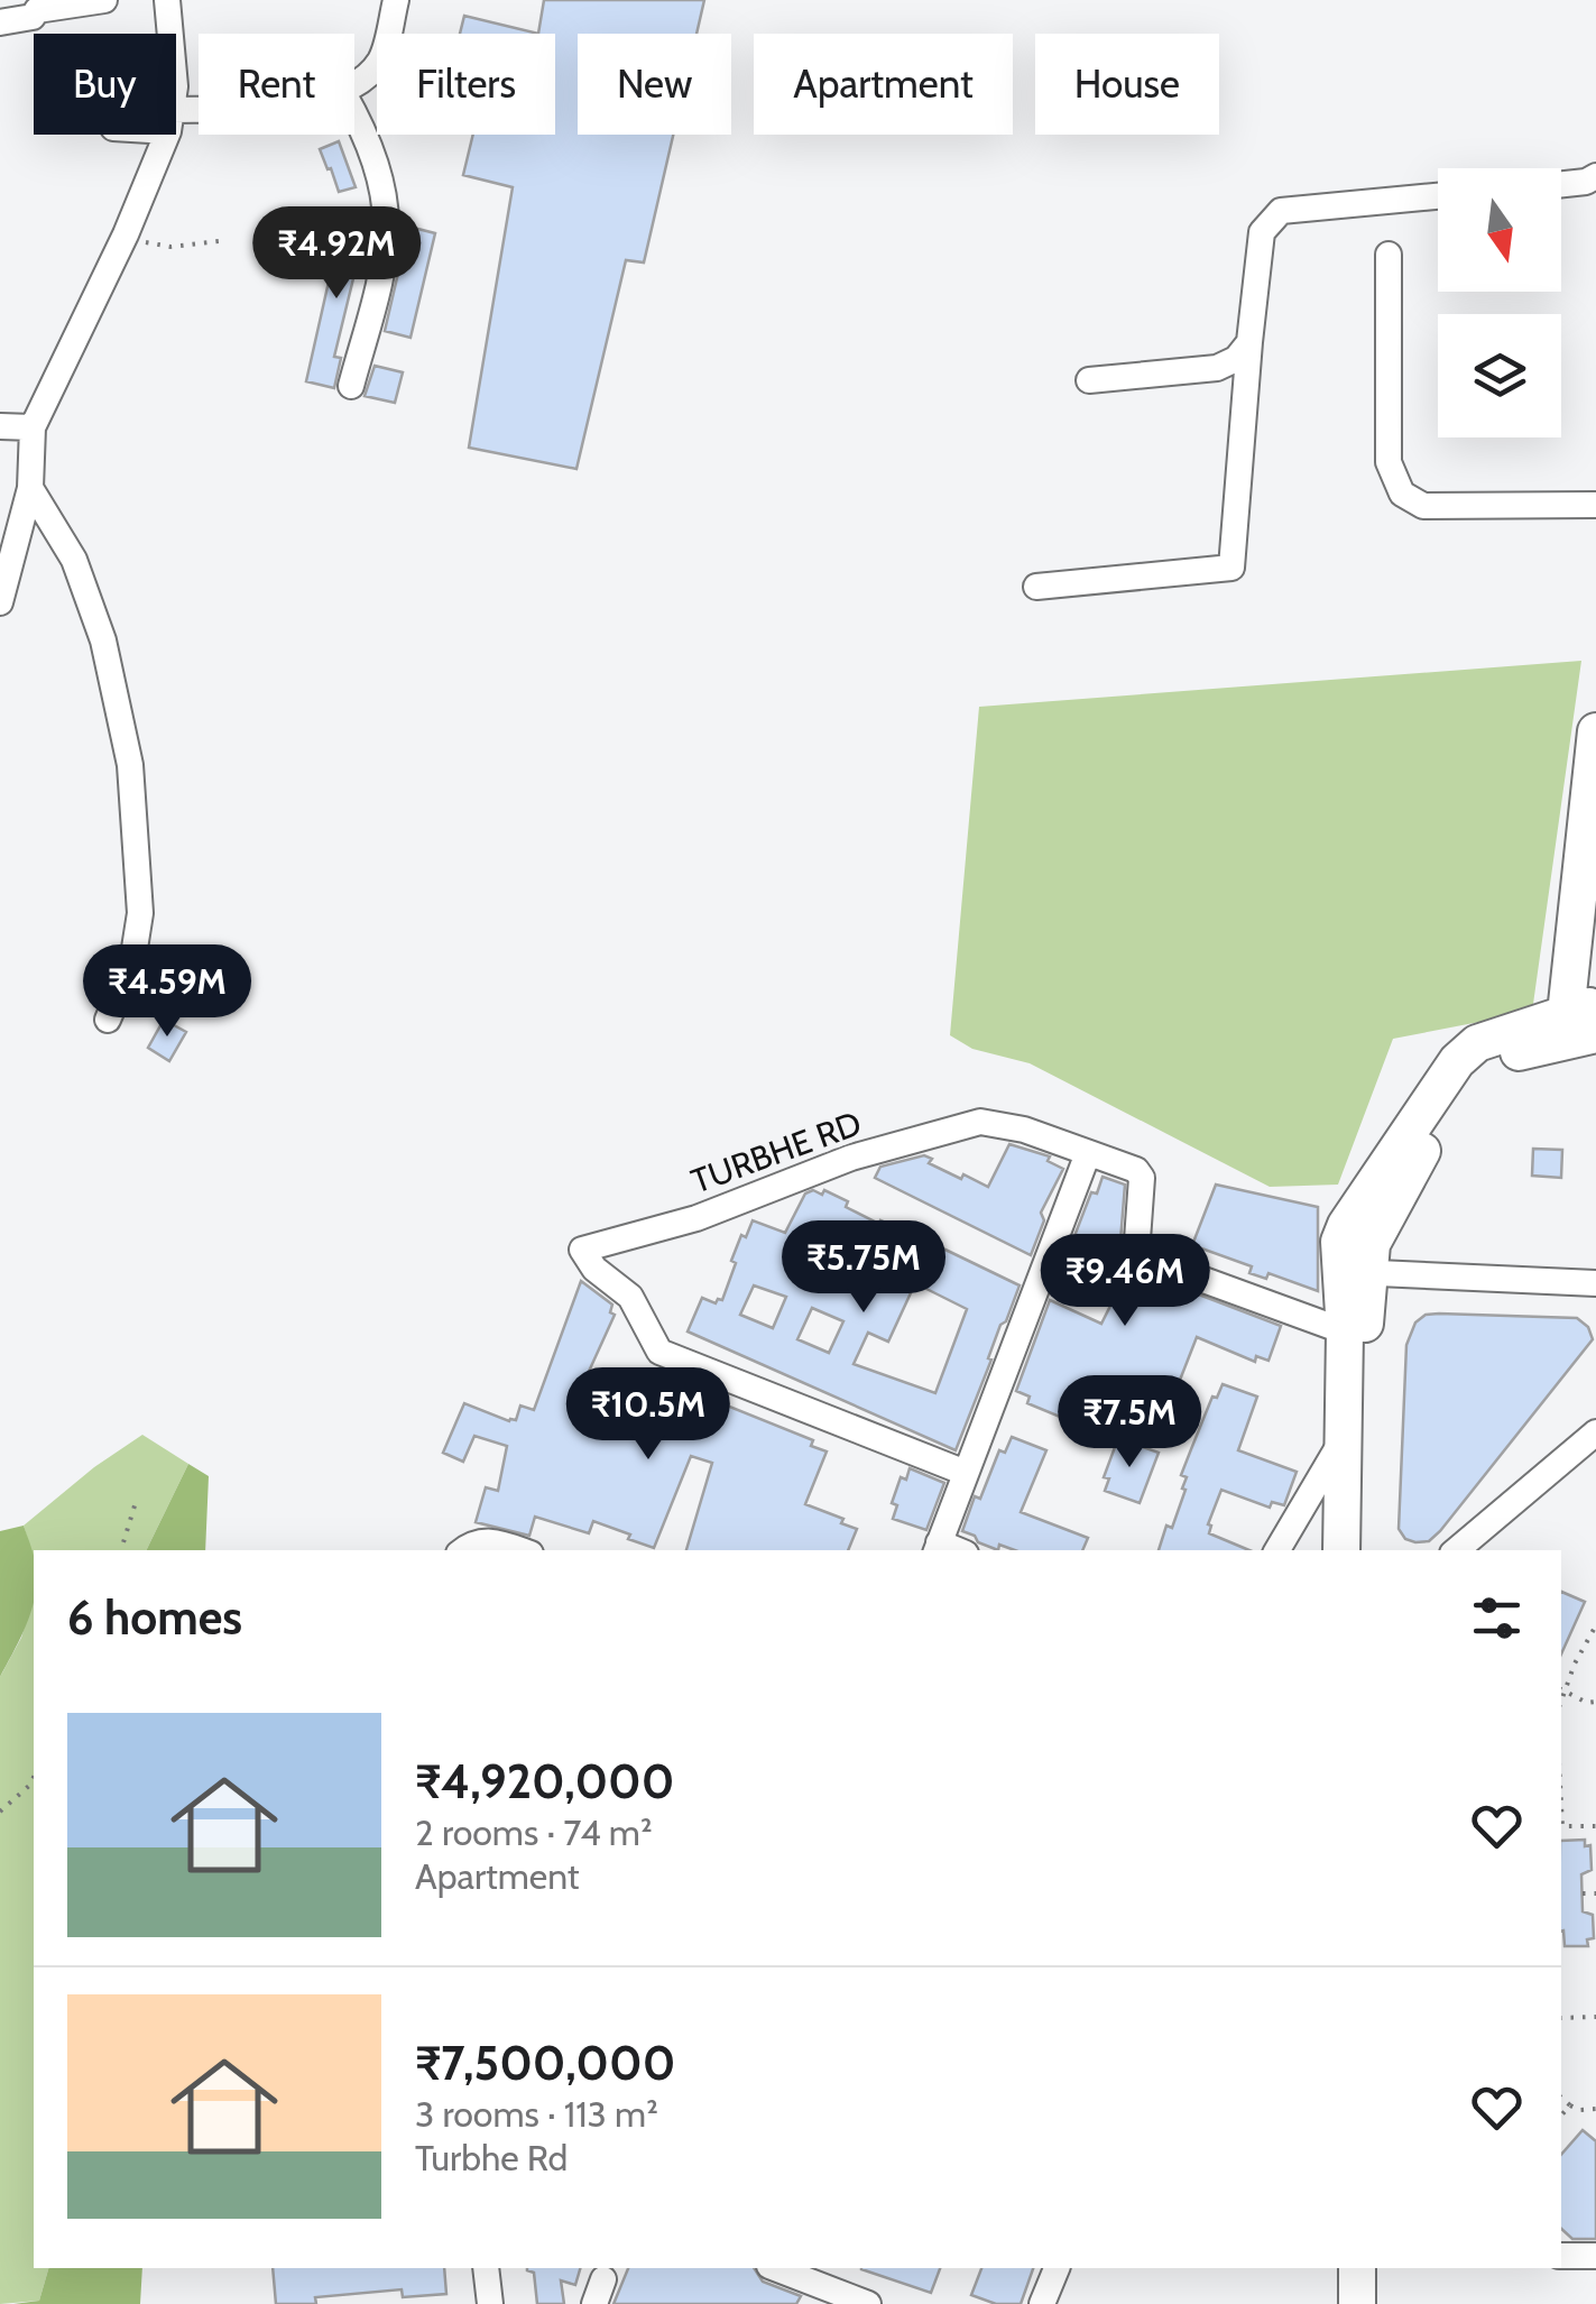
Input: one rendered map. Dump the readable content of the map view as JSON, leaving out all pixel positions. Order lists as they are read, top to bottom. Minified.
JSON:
{"streets":{"street":["TURBHE RD"]},"north":"bottom","page":{"chip":["Buy","Rent","Filters","New","Apartment","House"],"price":["₹4.92M","₹4.59M","₹5.75M","₹9.46M","₹10.5M","₹7.5M"],"heading":"6 homes","list":[{"name":"₹4,920,000","note":"2 rooms · 74 m² · Apartment"},{"name":"₹7,500,000","note":"3 rooms · 113 m² · Turbhe Rd"}]}}
